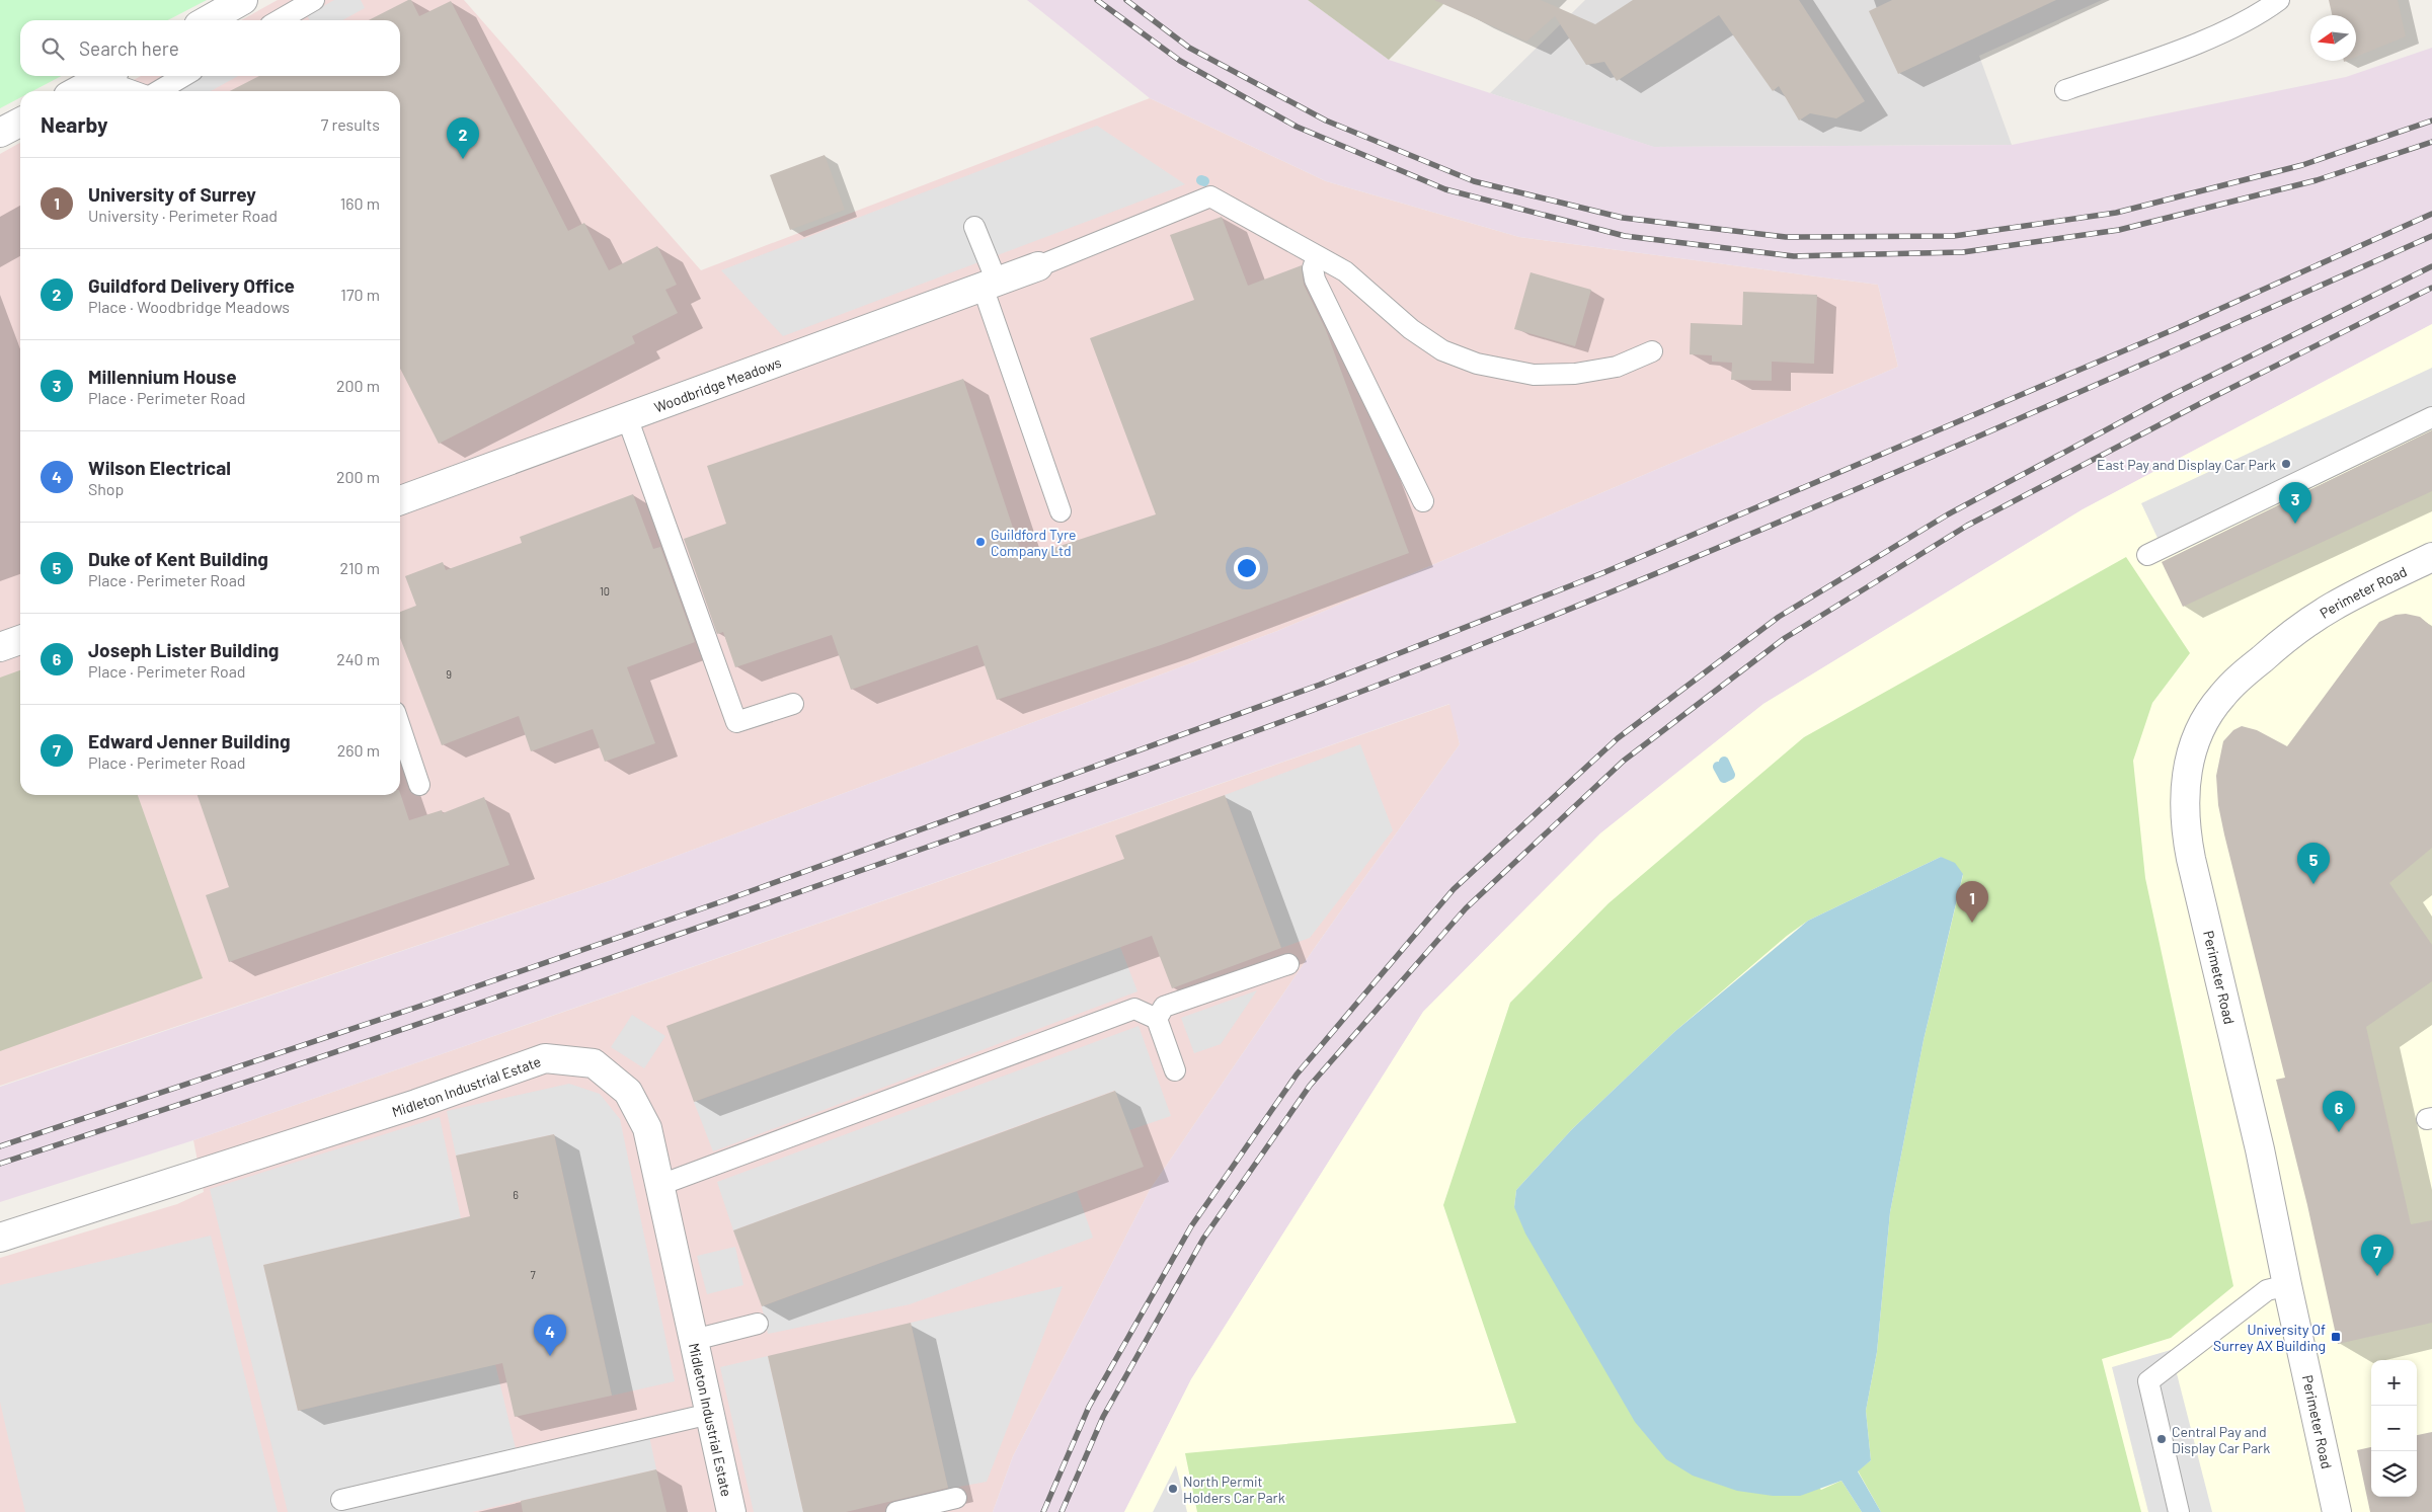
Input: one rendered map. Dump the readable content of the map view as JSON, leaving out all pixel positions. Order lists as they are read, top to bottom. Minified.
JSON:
{"streets":{"street":["Woodbridge Meadows","Perimeter Road","Midleton Industrial Estate"]},"places":{"other":["East Pay and Display Car Park","Guildford Tyre Company Ltd","Central Pay and Display Car Park","North Permit Holders Car Park"],"transit":["University Of Surrey AX Building"]},"house_numbers":["10","9","6","7"],"north":"left","page":{"search":"Search here","heading":["Nearby","7 results"],"pins":["2","3","5","1","6","7","4"],"list":[{"mark":"1","name":"University of Surrey","note":"University · Perimeter Road","value":"160 m"},{"mark":"2","name":"Guildford Delivery Office","note":"Place · Woodbridge Meadows","value":"170 m"},{"mark":"3","name":"Millennium House","note":"Place · Perimeter Road","value":"200 m"},{"mark":"4","name":"Wilson Electrical","note":"Shop","value":"200 m"},{"mark":"5","name":"Duke of Kent Building","note":"Place · Perimeter Road","value":"210 m"},{"mark":"6","name":"Joseph Lister Building","note":"Place · Perimeter Road","value":"240 m"},{"mark":"7","name":"Edward Jenner Building","note":"Place · Perimeter Road","value":"260 m"}],"map_buttons":["+","−"]}}
